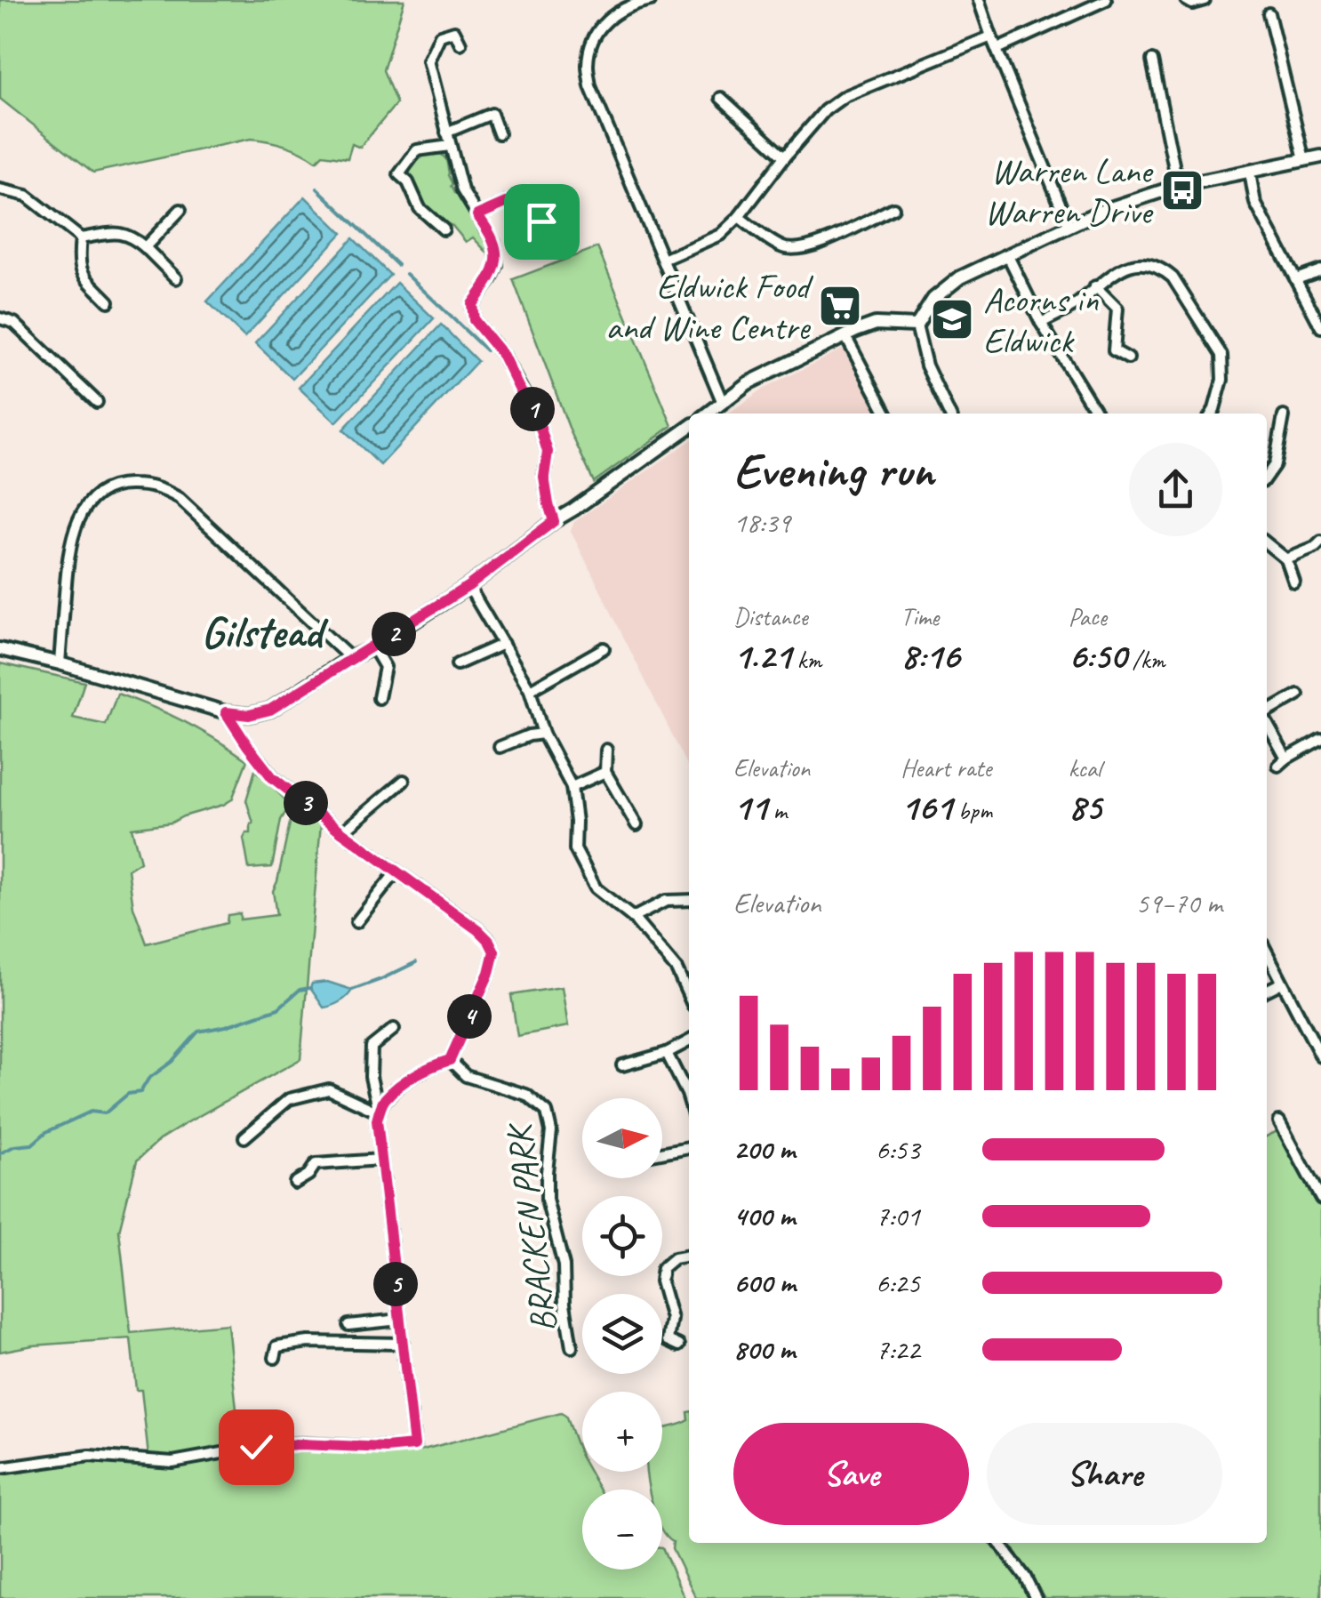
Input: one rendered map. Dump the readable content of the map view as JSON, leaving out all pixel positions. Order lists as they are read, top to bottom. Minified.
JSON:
{"streets":{"street":["BRACKEN PARK"]},"districts":["Gilstead"],"places":{"bus stop":["Warren Lane Warren Drive"],"supermarket":["Eldwick Food and Wine Centre"],"school or university":["Acorns in Eldwick"]},"north":"right","page":{"pins":["1","2","3","4","5"],"heading":["Evening run","18:39"],"stats":[["Distance","1.21 km"],["Time","8:16"],["Pace","6:50 /km"],["Elevation","11 m"],["Heart rate","161 bpm"],["kcal","85"]],"chart":["Elevation","59–70 m"],"map_buttons":["+","−"],"list":[{"name":"200 m","note":"6:53"},{"name":"400 m","note":"7:01"},{"name":"600 m","note":"6:25"},{"name":"800 m","note":"7:22"}],"buttons":["Save","Share"]}}
